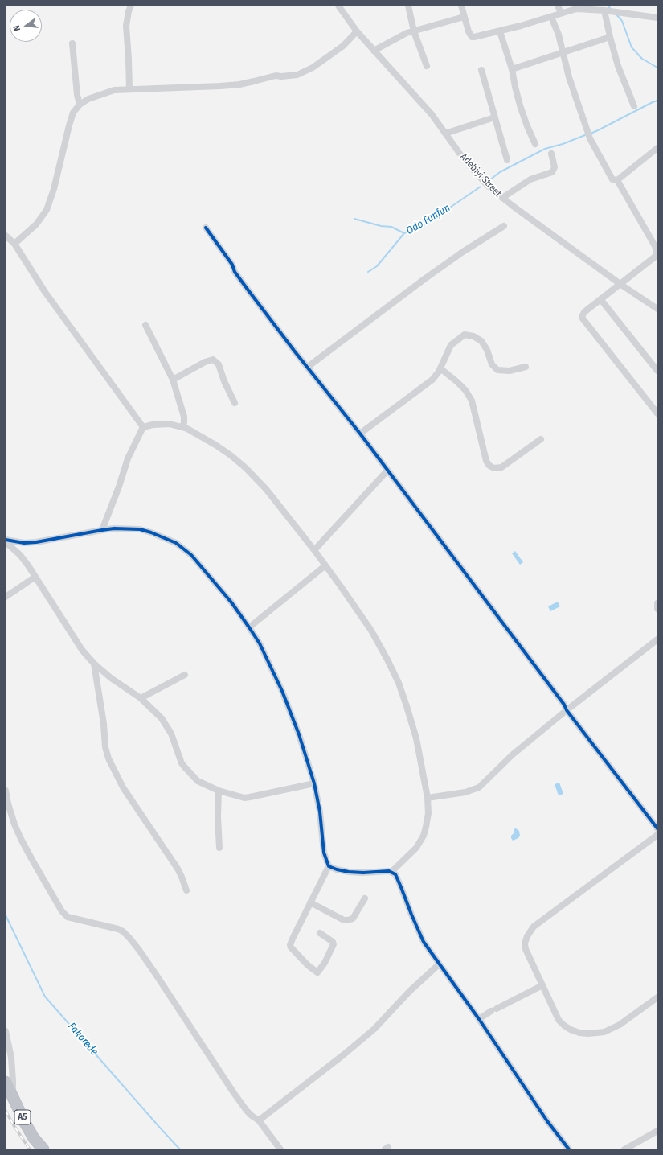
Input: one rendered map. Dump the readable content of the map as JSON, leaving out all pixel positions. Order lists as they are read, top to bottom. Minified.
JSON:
{"streets":{"highway":["A5"],"street":["Adebiyi Street"]},"water":["Odo Funfun","Fakorede"],"north":"left"}
